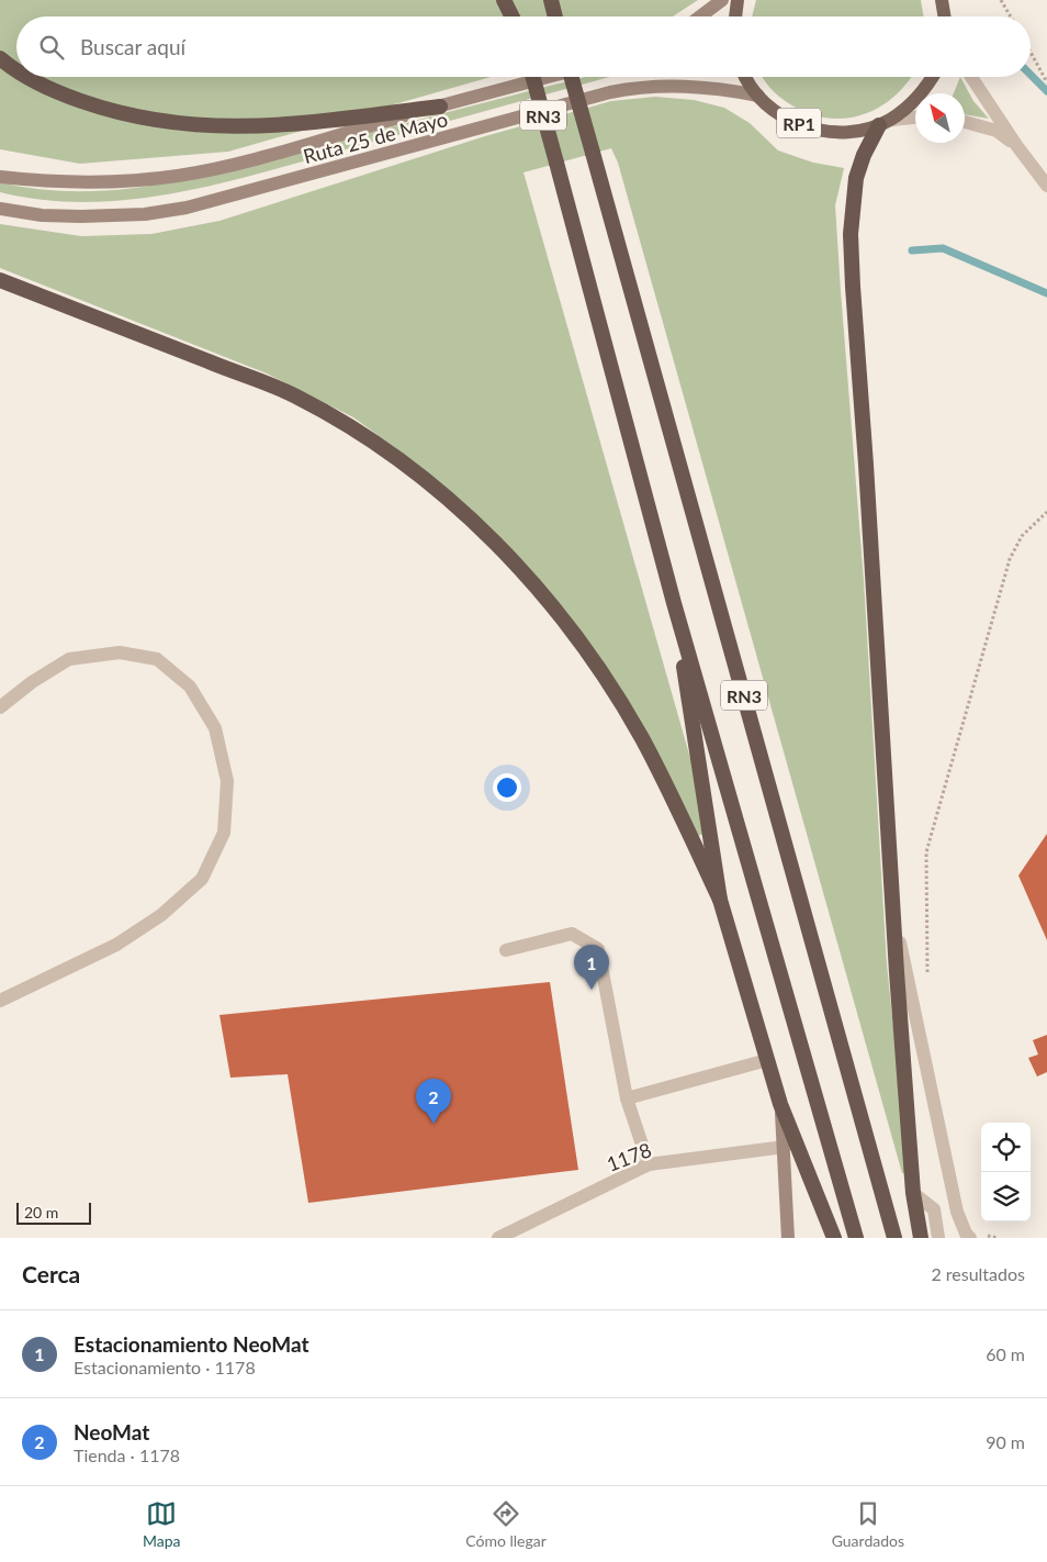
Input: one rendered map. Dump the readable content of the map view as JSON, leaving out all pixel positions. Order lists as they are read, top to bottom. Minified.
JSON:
{"streets":{"highway":["RN3"],"main road":["RP1","Ruta 25 de Mayo"],"street":["1178"]},"crossings":[["RP1","Ruta 25 de Mayo"]],"scale_bar":"20 m","north":"top left","page":{"search":"Buscar aquí","pins":["1","2"],"scale":"20 m","heading":["Cerca","2 resultados"],"list":[{"mark":"1","name":"Estacionamiento NeoMat","note":"Estacionamiento · 1178","value":"60 m"},{"mark":"2","name":"NeoMat","note":"Tienda · 1178","value":"90 m"}],"nav":["Mapa","Cómo llegar","Guardados"]}}
